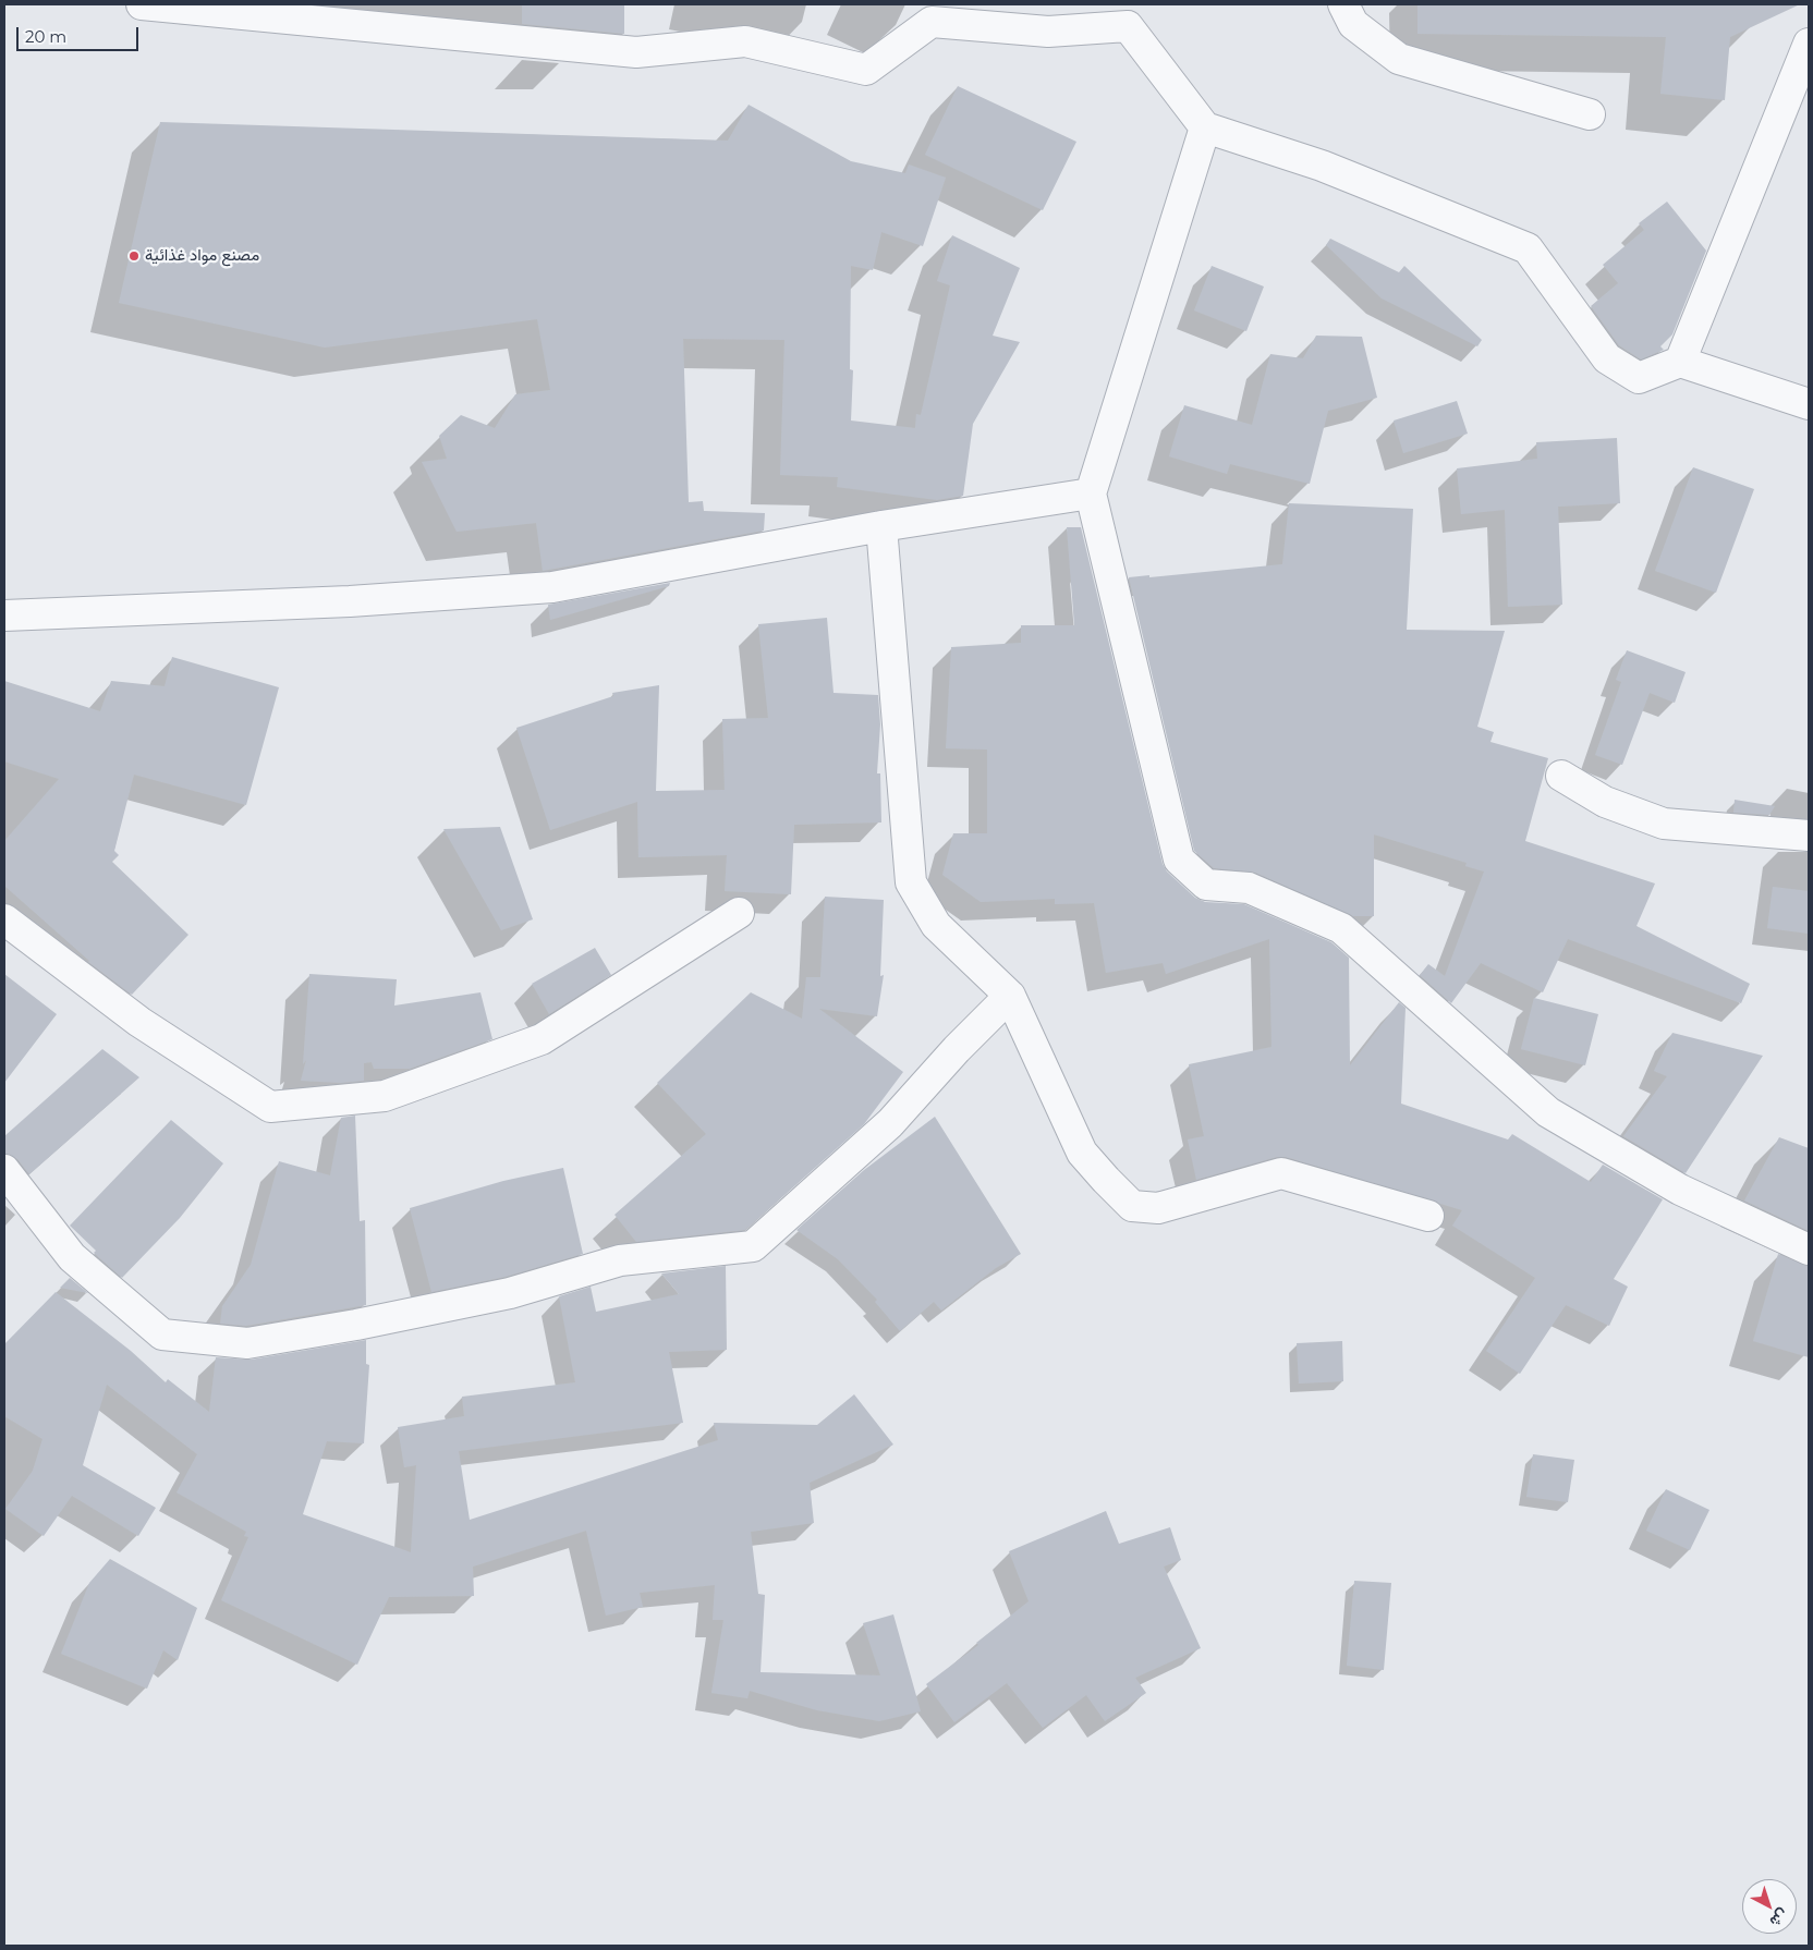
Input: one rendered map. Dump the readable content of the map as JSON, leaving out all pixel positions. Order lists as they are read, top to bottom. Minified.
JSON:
{"places":["مصنع مواد غذائية"],"scale_bar":"20 m","north":"bottom right"}
